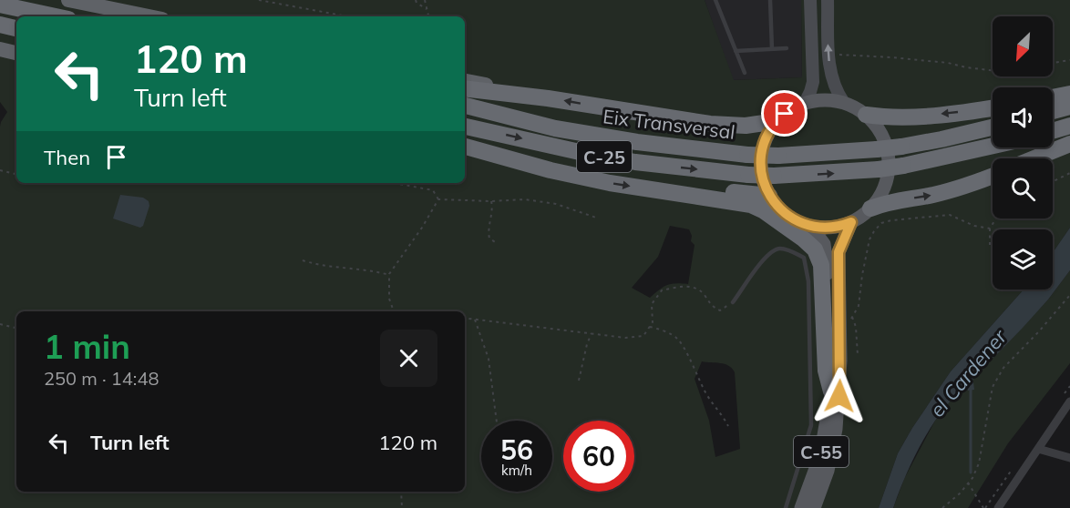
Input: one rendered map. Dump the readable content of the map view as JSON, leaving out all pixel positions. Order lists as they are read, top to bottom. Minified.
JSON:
{"streets":{"highway":["Eix Transversal","C-25"],"main road":["C-55"]},"water":["el Cardener"],"north":"bottom left","page":{"turn":["120 m","Turn left"],"then":"Then","heading":["1 min","250 m · 14:48"],"list":[{"name":"Turn left","value":"120 m"}],"speed":"56 km/h","limit":"60"}}
